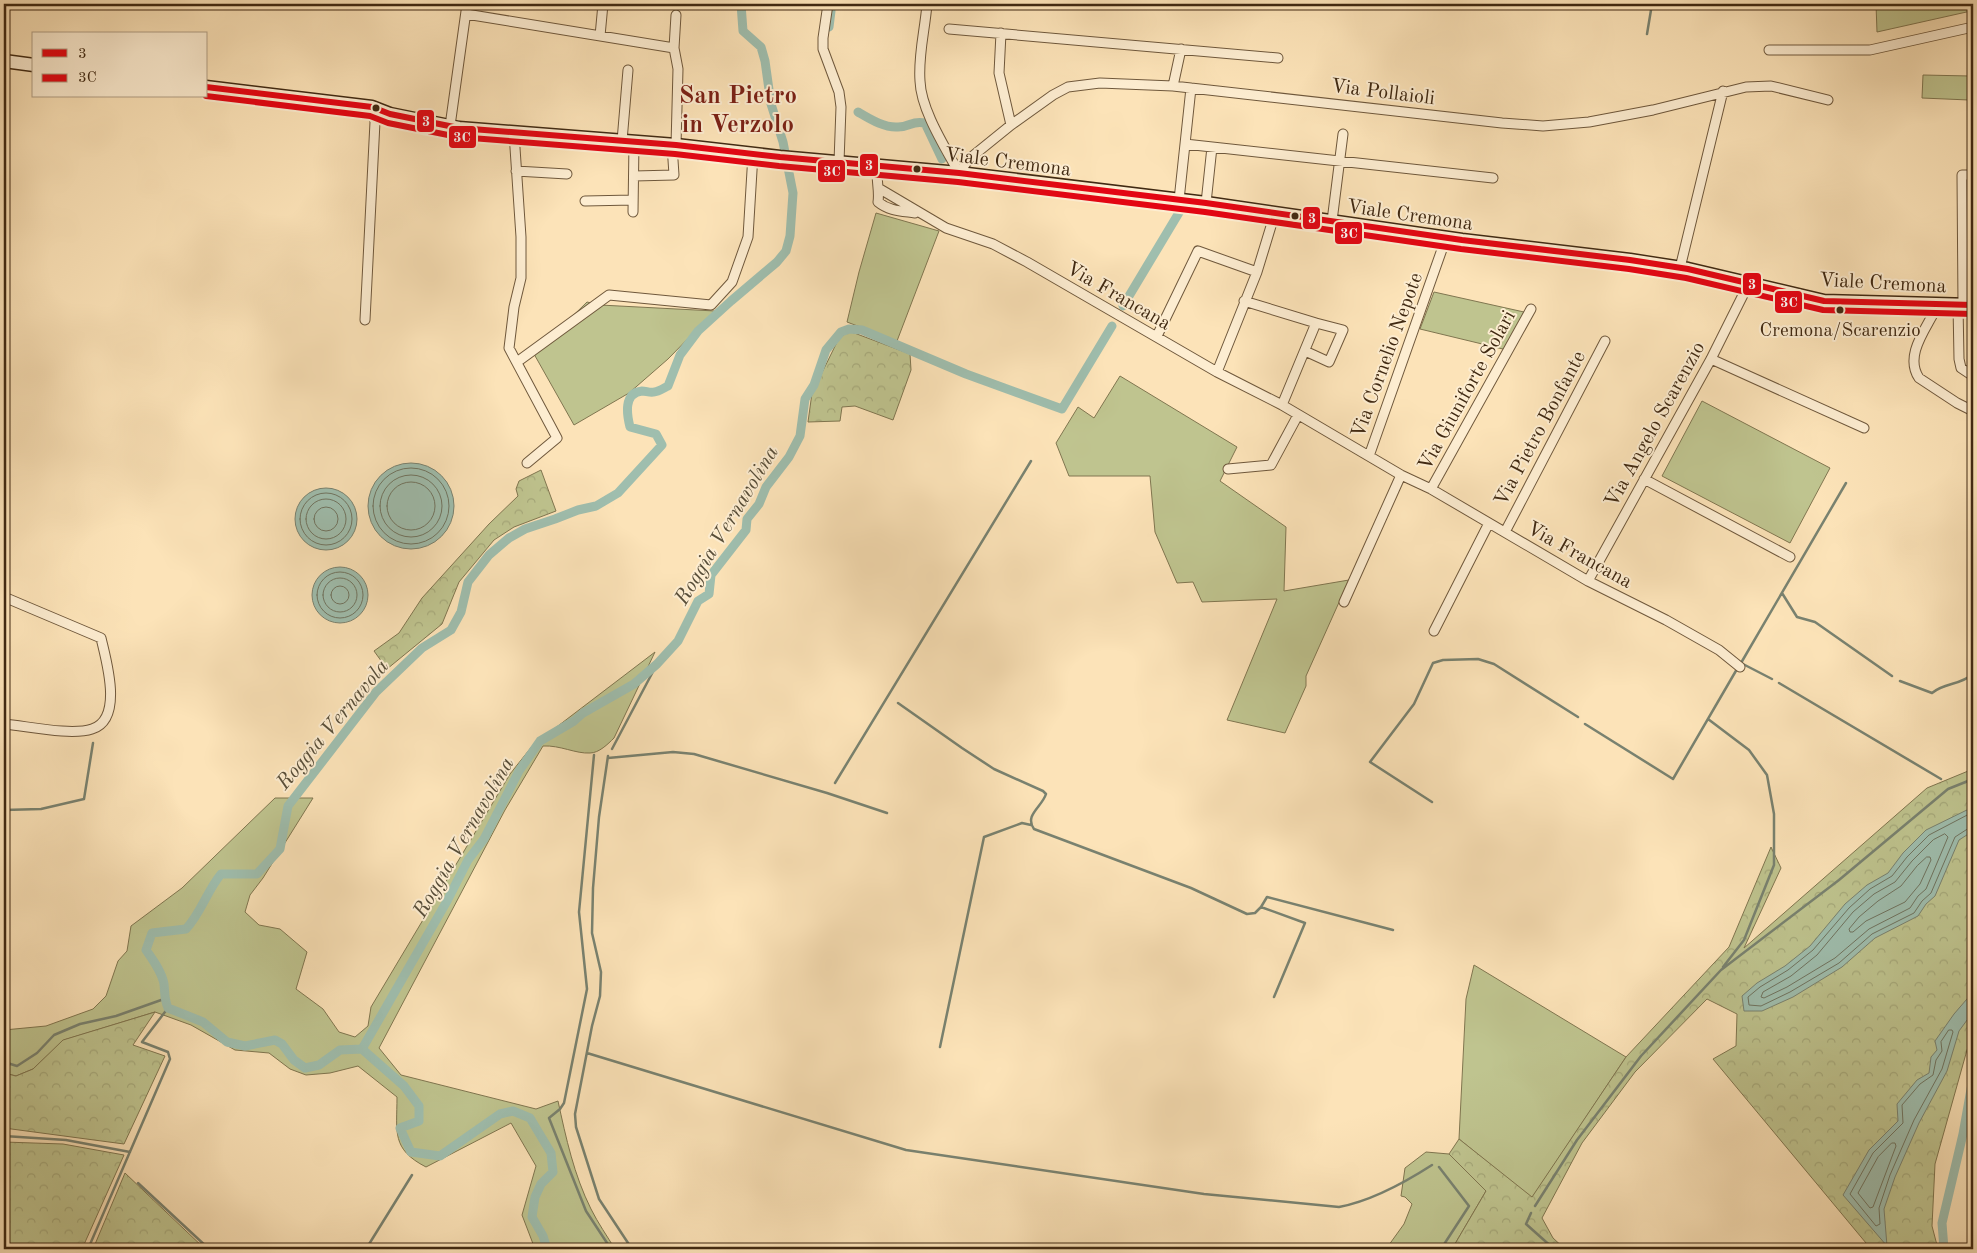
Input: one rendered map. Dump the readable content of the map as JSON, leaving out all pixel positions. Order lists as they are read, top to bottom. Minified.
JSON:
{"streets":{"main road":["Viale Cremona"],"street":["Via Pollaioli","Via Francana","Via Cornelio Nepote","Via Giuniforte Solari","Via Angelo Scarenzio","Via Pietro Bonfante"]},"crossings":[["Via Pollaioli","Viale Cremona"],["Viale Cremona","Via Francana"],["Viale Cremona","Via Cornelio Nepote"],["Viale Cremona","Via Angelo Scarenzio"],["Via Francana","Via Cornelio Nepote"],["Via Francana","Via Giuniforte Solari"],["Via Francana","Via Angelo Scarenzio"],["Via Francana","Via Pietro Bonfante"]],"districts":["San Pietro in Verzolo"],"water":["Roggia Vernavolina","Roggia Vernavola"],"places":["Cremona/Scarenzio"],"lines":["transit line 3","transit line 3C"],"legend":["3","3C"]}
